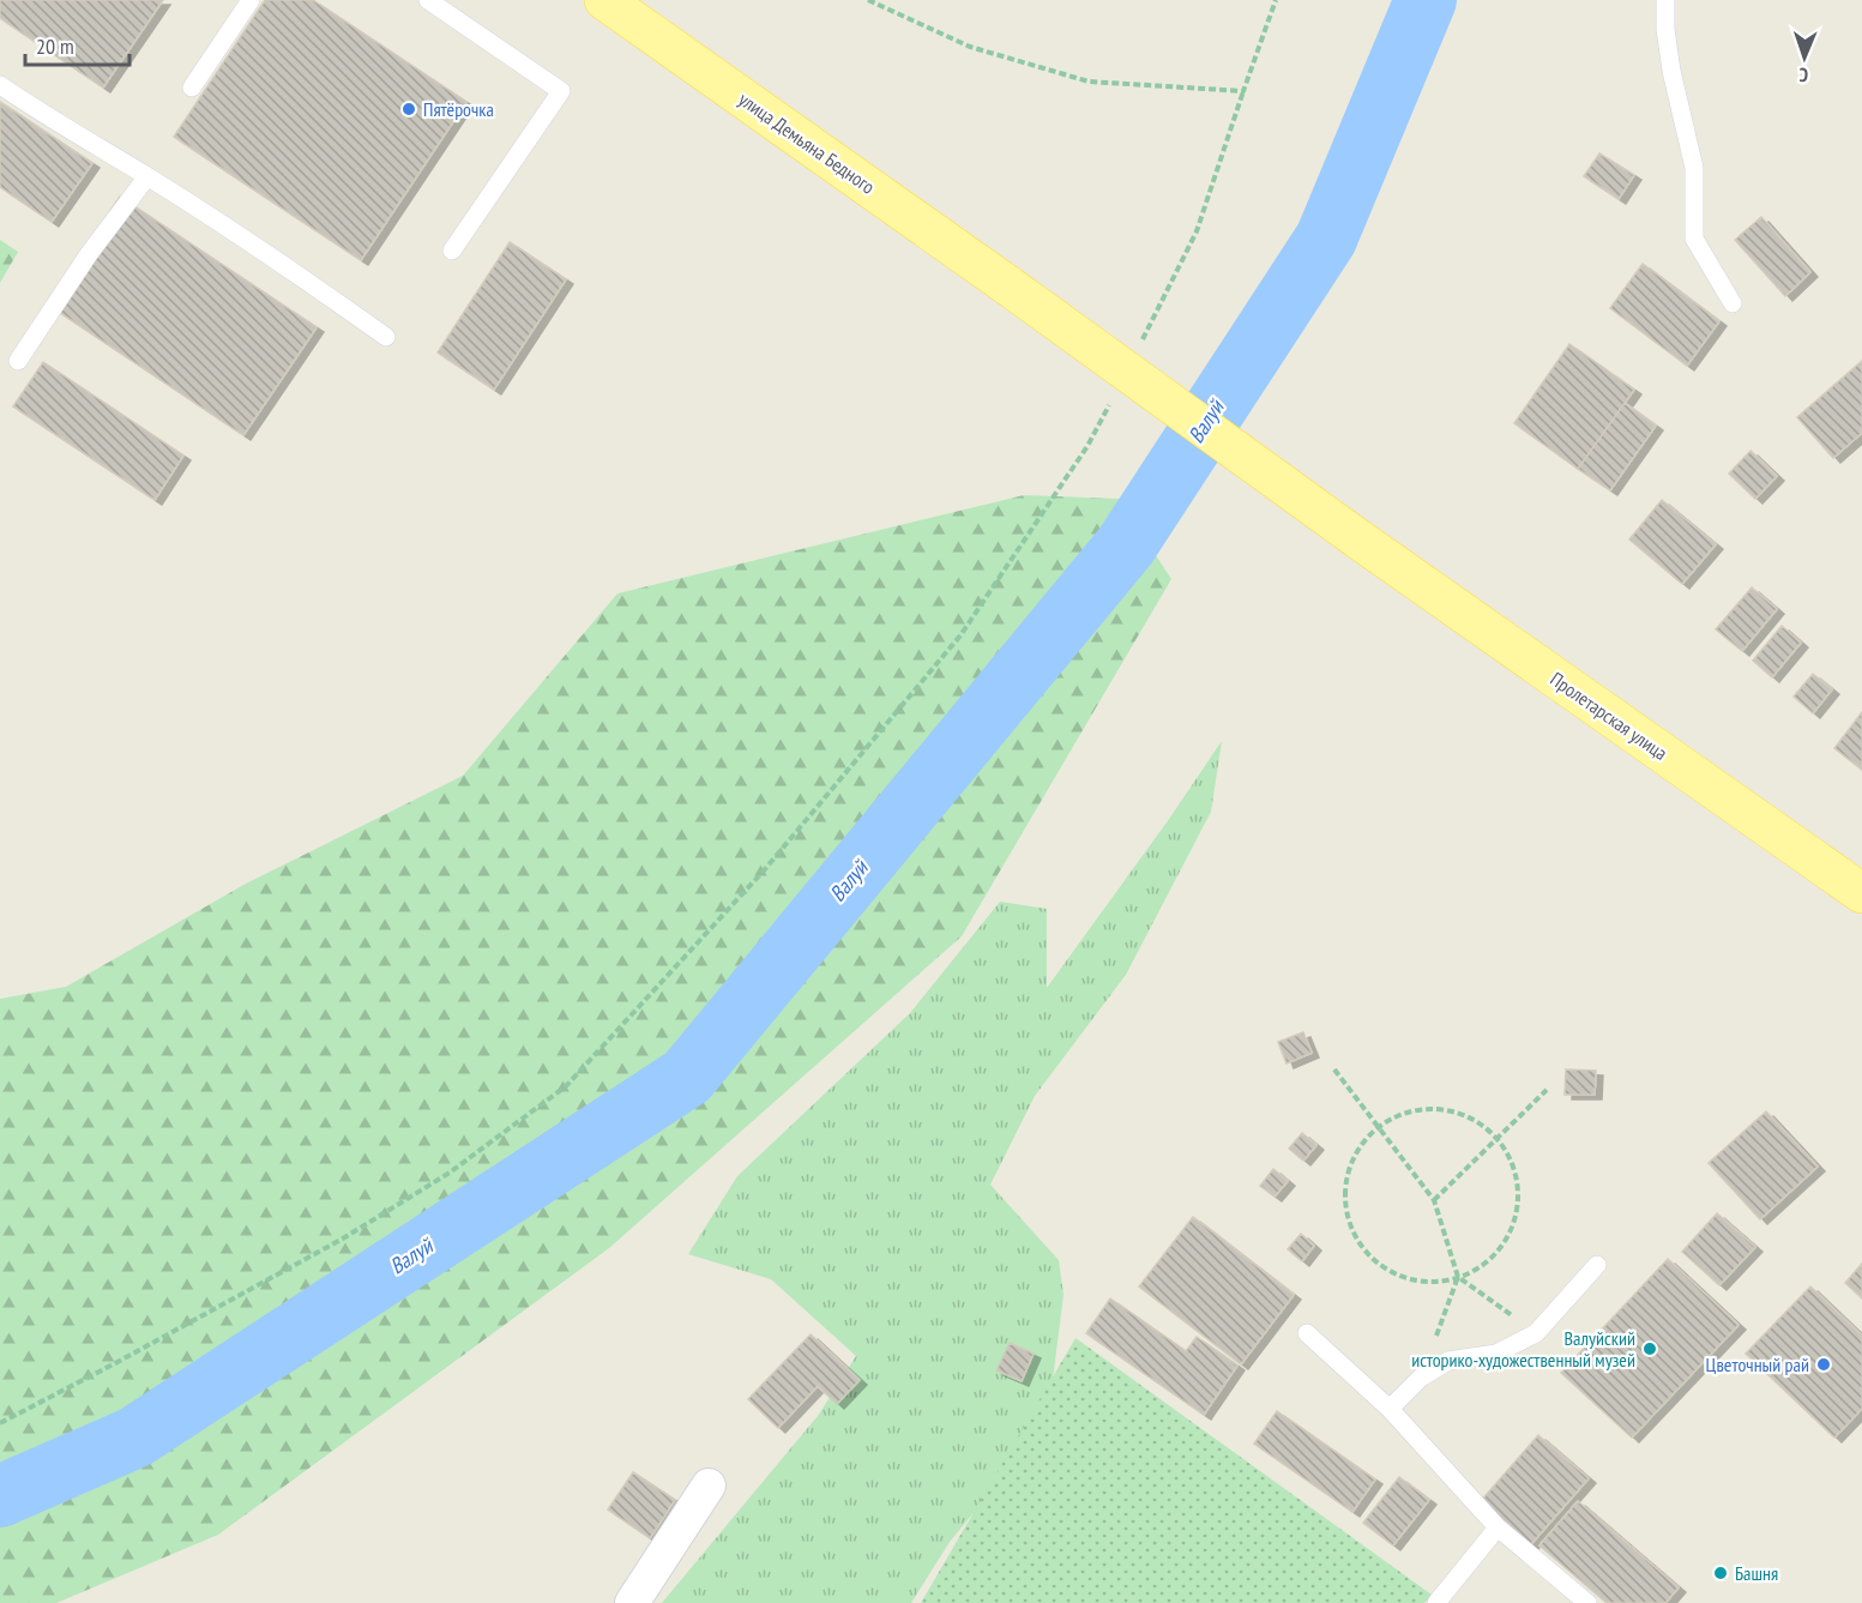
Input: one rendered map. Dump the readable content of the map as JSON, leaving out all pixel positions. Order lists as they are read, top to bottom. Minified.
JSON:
{"streets":{"main road":["улица Демьяна Бедного","Пролетарская улица"]},"crossings":[["улица Демьяна Бедного","Пролетарская улица"]],"water":["Валуй"],"places":["Пятёрочка","Валуйский историко-художественный музей","Цветочный рай","Башня"],"scale_bar":"20 m","north":"bottom"}
